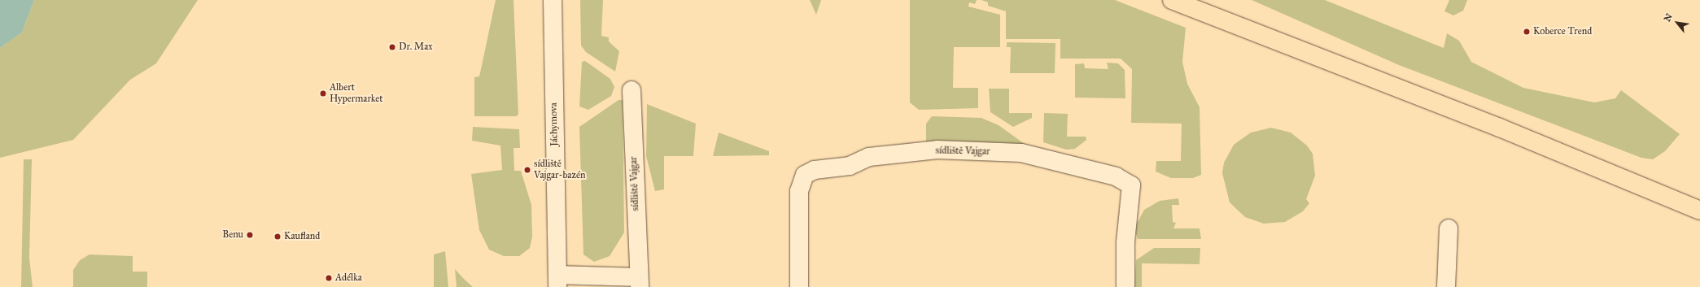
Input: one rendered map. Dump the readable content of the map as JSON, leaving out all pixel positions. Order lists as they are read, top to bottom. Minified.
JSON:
{"streets":{"street":["Jáchymova","sídliště Vajgar"]},"crossings":[["Jáchymova","sídliště Vajgar"]],"places":["Koberce Trend","Dr. Max","Albert Hypermarket","sídliště Vajgar-bazén","Benu","Kaufland","Adélka"],"north":"top left"}
